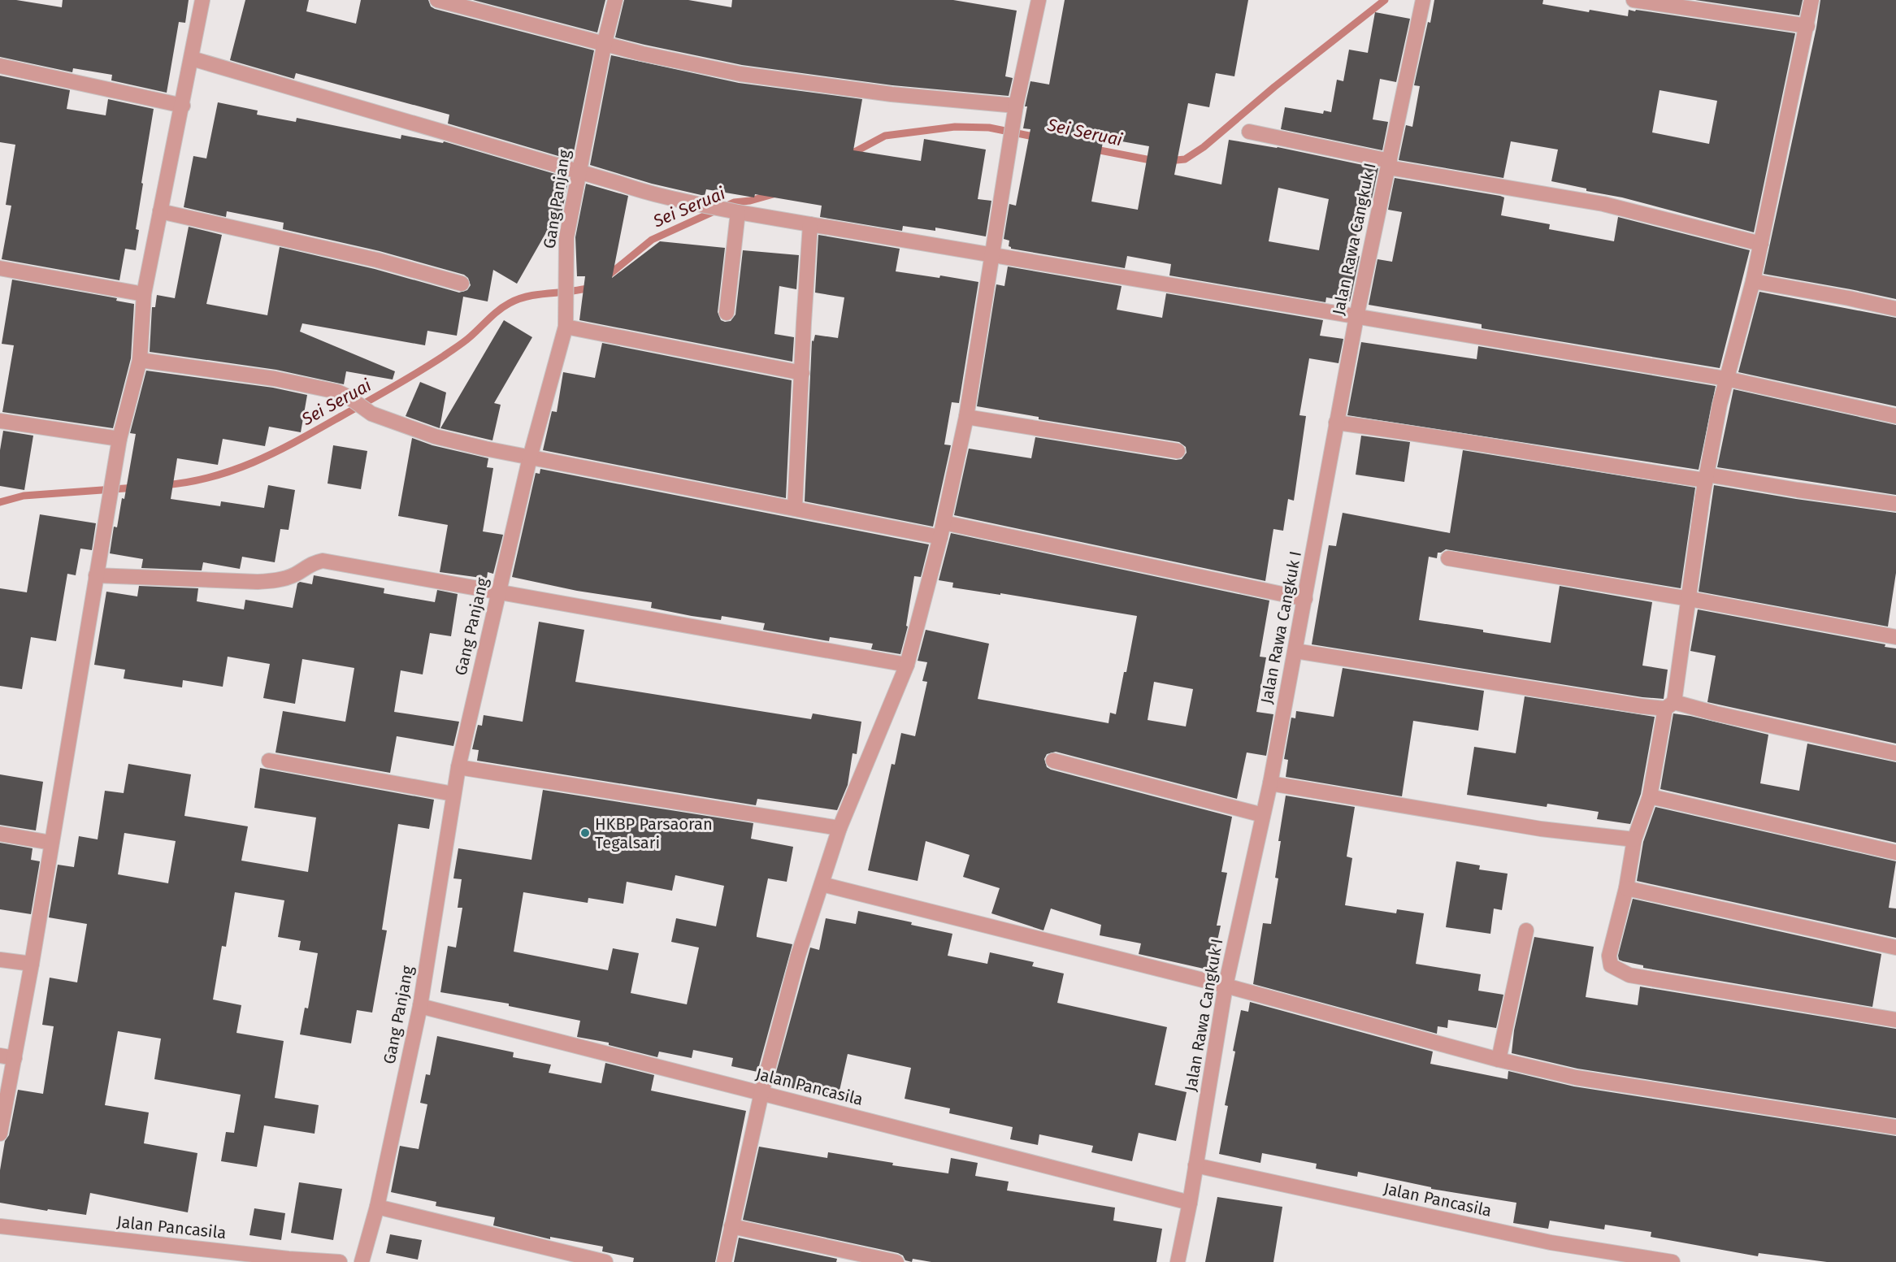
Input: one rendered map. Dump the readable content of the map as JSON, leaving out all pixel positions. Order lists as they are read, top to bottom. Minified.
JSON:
{"streets":{"street":["Gang Panjang","Jalan Rawa Cangkuk I","Jalan Pancasila"]},"crossings":[["Gang Panjang","Jalan Pancasila"],["Jalan Rawa Cangkuk I","Jalan Pancasila"]],"water":["Sei Seruai"],"places":["HKBP Parsaoran Tegalsari"]}
